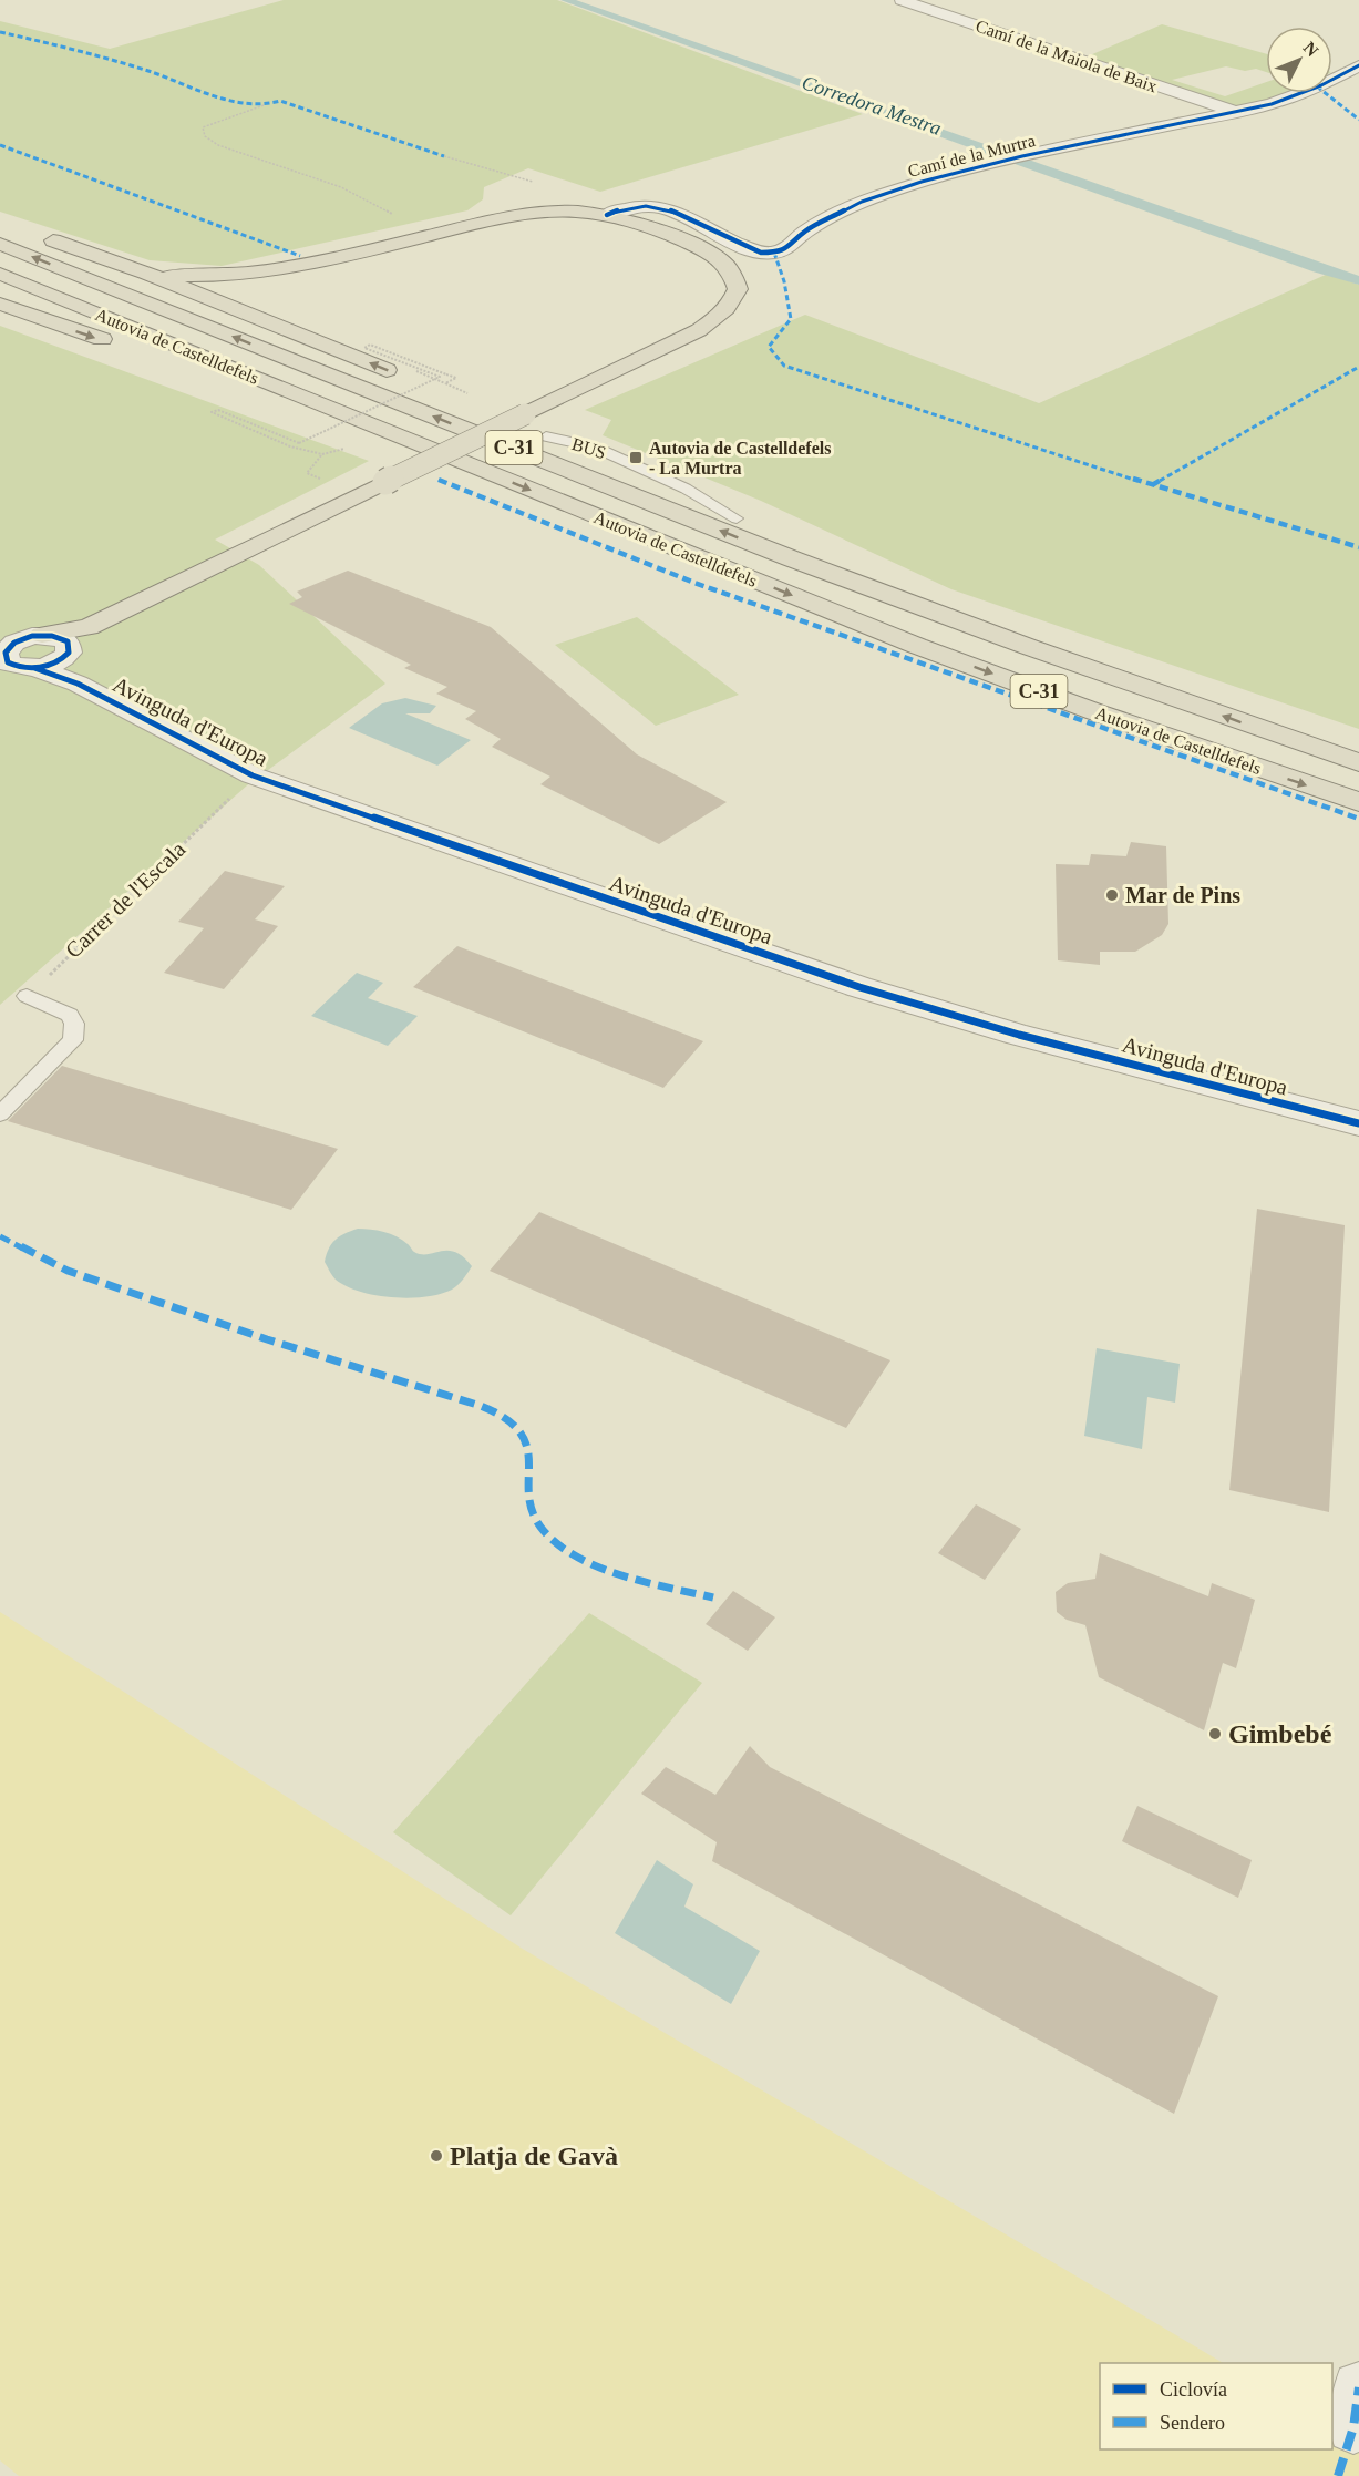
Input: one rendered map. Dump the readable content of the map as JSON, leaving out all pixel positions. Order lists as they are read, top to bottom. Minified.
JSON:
{"streets":{"highway":["Autovia de Castelldefels","C-31"],"street":["Camí de la Maiola de Baix","Camí de la Murtra","Avinguda d'Europa"],"path":["Carrer de l'Escala"]},"crossings":[["Camí de la Maiola de Baix","Camí de la Murtra"],["Avinguda d'Europa","Carrer de l'Escala"]],"water":["Corredora Mestra"],"places":{"transit":["Autovia de Castelldefels - La Murtra"],"other":["Mar de Pins","Gimbebé","Platja de Gavà"]},"legend":["Ciclovía","Sendero"],"north":"top right"}
